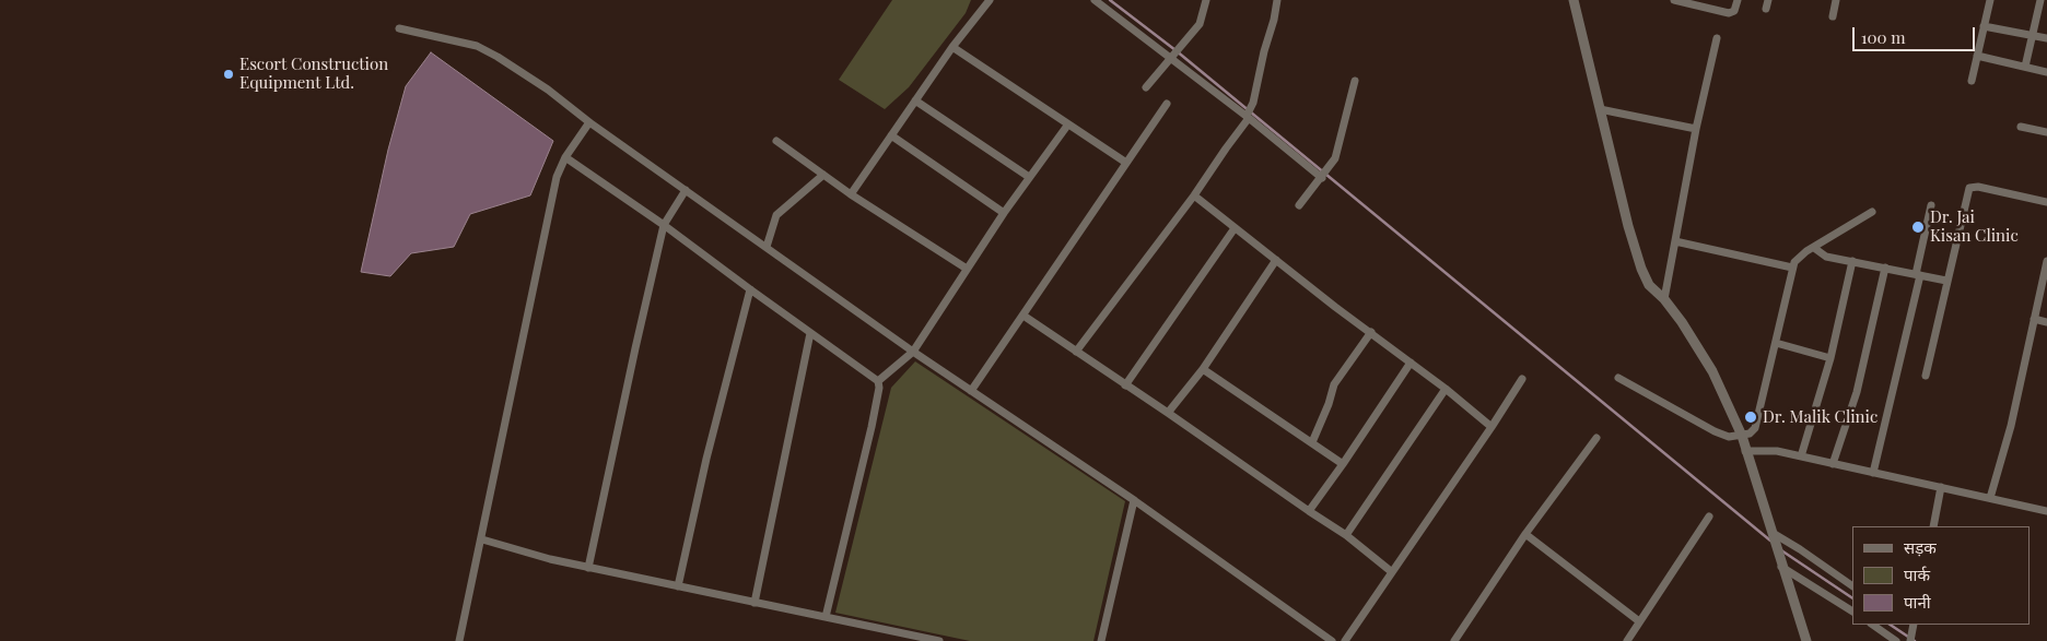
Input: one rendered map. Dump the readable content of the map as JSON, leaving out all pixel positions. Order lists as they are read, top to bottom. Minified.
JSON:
{"places":["Escort Construction Equipment Ltd.","Dr. Jai Kisan Clinic","Dr. Malik Clinic"],"legend":["सड़क","पार्क","पानी"],"scale_bar":"100 m"}
